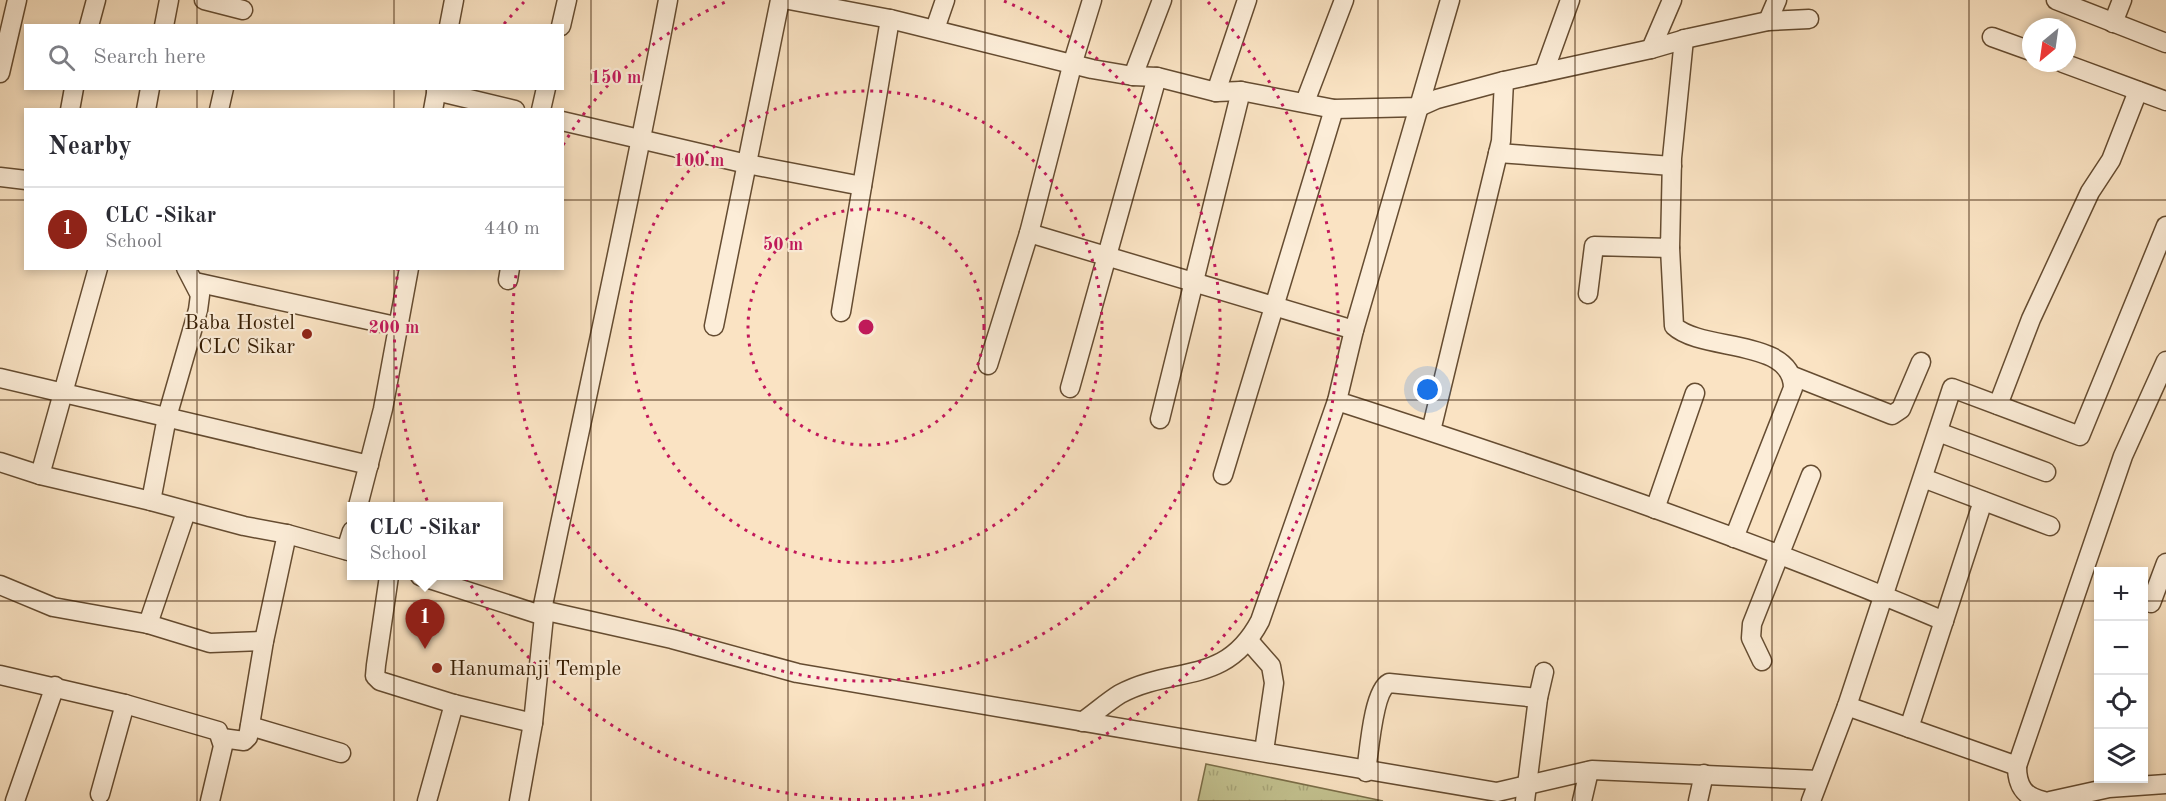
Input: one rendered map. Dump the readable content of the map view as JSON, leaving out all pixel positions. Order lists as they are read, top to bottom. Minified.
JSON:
{"places":["Baba Hostel CLC Sikar","Hanumanji Temple"],"north":"bottom left","page":{"search":"Search here","heading":"Nearby","list":[{"mark":"1","name":"CLC -Sikar","note":"School","value":"440 m"}],"popup":["CLC -Sikar","School"],"map_buttons":["+","−"],"pins":"1"},"rings":["150 m","100 m","50 m","200 m"]}
